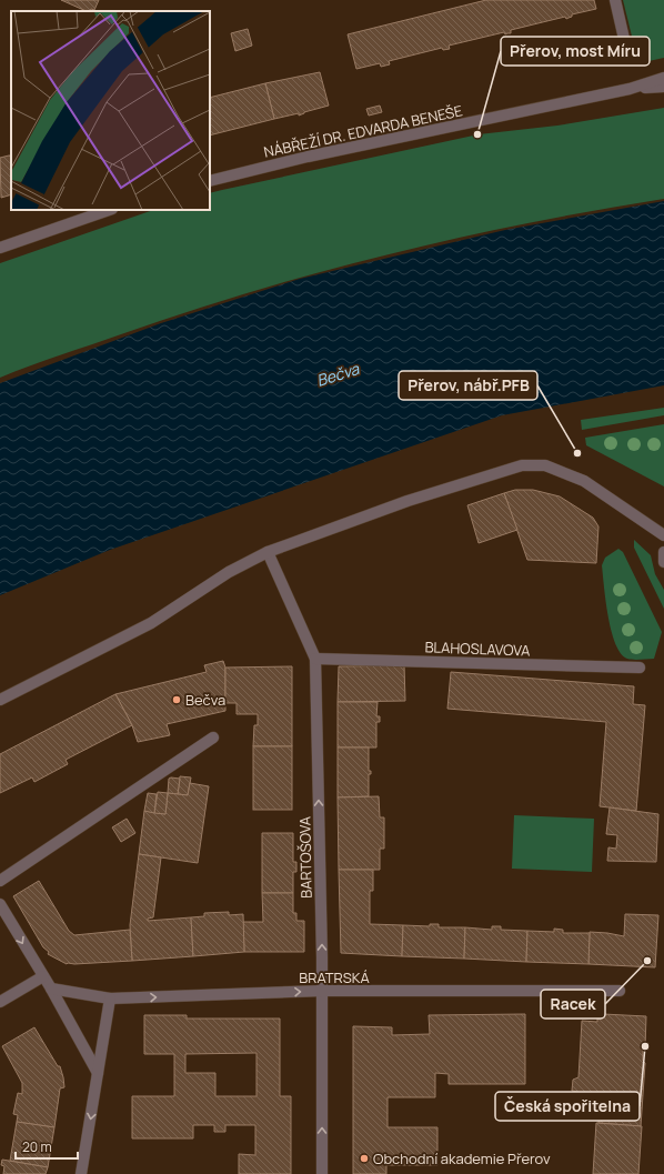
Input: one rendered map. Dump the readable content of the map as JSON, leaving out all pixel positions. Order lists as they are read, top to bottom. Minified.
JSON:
{"streets":{"street":["NÁBŘEŽÍ DR. EDVARDA BENEŠE","BLAHOSLAVOVA","BARTOŠOVA","BRATRSKÁ"]},"crossings":[["BLAHOSLAVOVA","BARTOŠOVA"],["BARTOŠOVA","BRATRSKÁ"]],"one_way":["BARTOŠOVA","BRATRSKÁ"],"water":["Bečva"],"places":["Přerov, most Míru","Přerov, nábř.PFB","Bečva","Racek","Česká spořitelna","Obchodní akademie Přerov"],"scale_bar":"20 m"}
